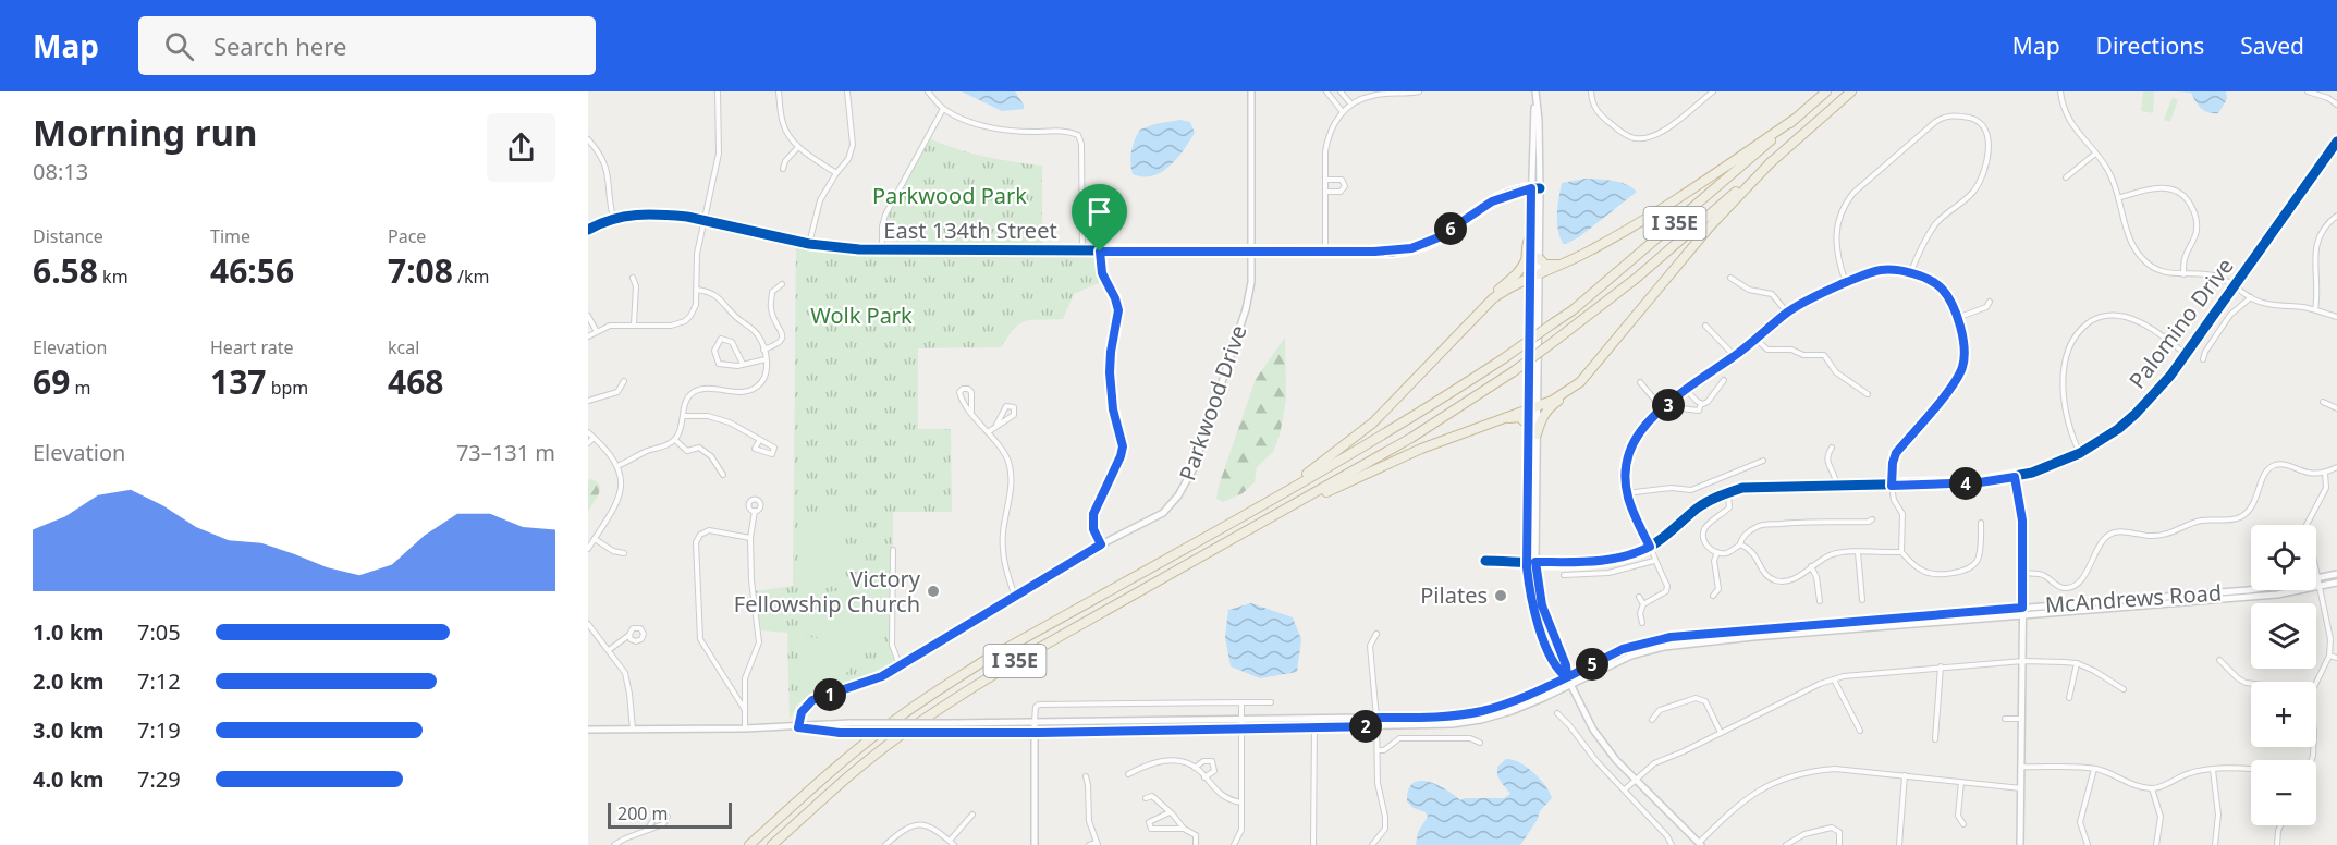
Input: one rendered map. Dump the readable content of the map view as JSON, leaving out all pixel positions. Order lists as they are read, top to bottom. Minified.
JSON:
{"streets":{"highway":["I 35E"],"street":["East 134th Street","Palomino Drive","Parkwood Drive","McAndrews Road"]},"crossings":[["East 134th Street","Parkwood Drive"],["Parkwood Drive","McAndrews Road"]],"parks":["Parkwood Park","Wolk Park"],"places":["Victory Fellowship Church","Pilates"],"scale_bar":"200 m","page":{"header":"Map","search":"Search here","nav":["Map","Directions","Saved"],"heading":["Morning run","08:13"],"stats":[["Distance","6.58 km"],["Time","46:56"],["Pace","7:08 /km"],["Elevation","69 m"],["Heart rate","137 bpm"],["kcal","468"]],"pins":["6","3","4","5","1","2"],"chart":["Elevation","73–131 m"],"map_buttons":["+","−"],"list":[{"name":"1.0 km","note":"7:05"},{"name":"2.0 km","note":"7:12"},{"name":"3.0 km","note":"7:19"},{"name":"4.0 km","note":"7:29"}],"scale":"200 m"}}
